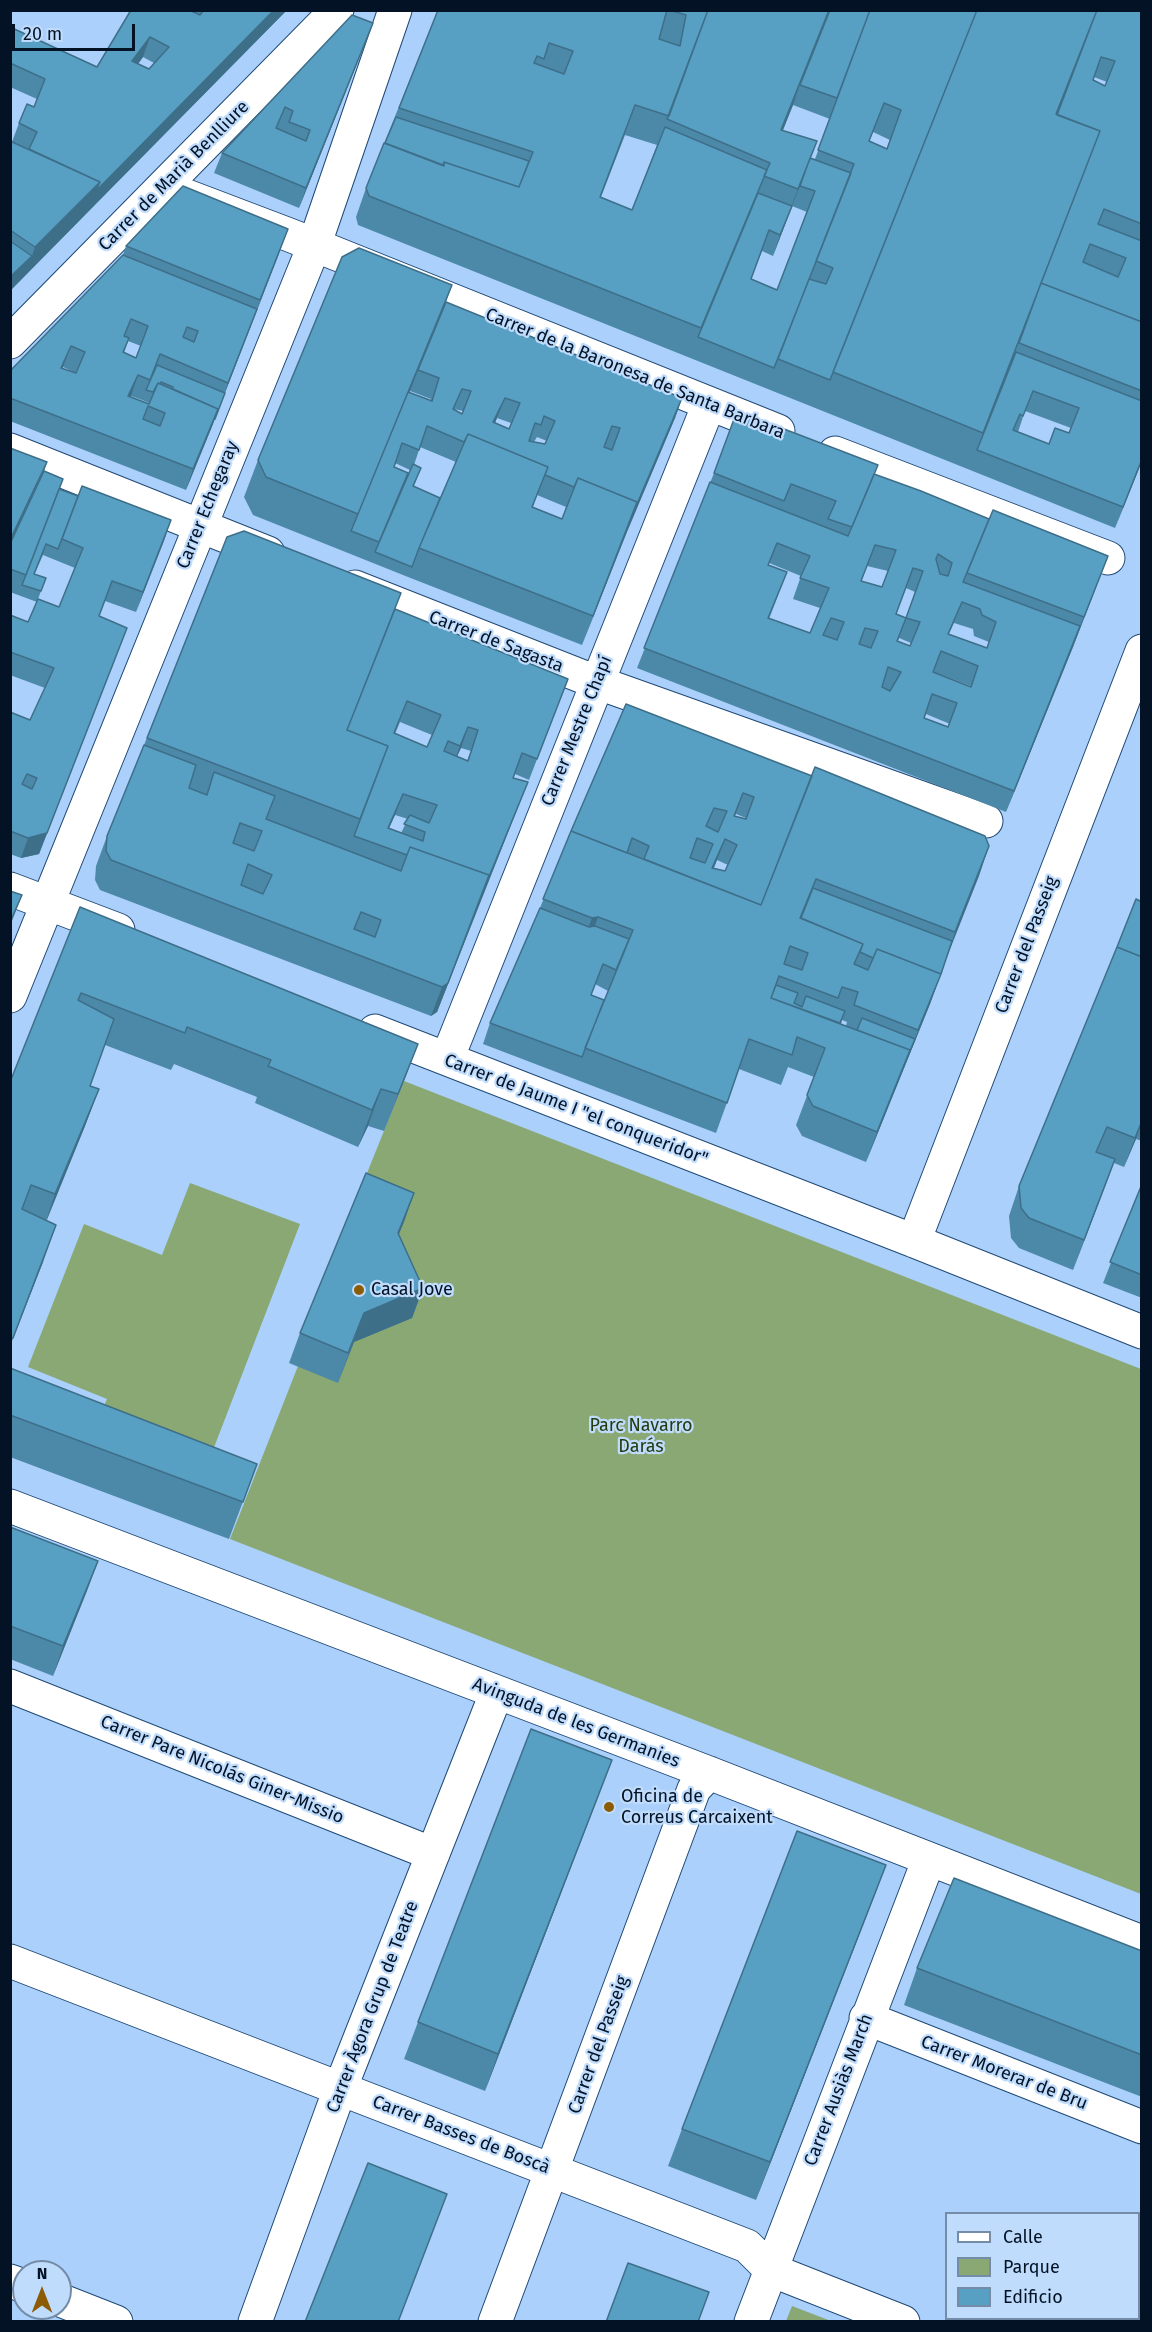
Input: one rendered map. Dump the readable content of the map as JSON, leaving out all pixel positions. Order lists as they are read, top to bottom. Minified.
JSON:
{"streets":{"street":["Carrer de Marià Benlliure","Carrer de la Baronesa de Santa Barbara","Carrer Echegaray","Carrer de Sagasta","Carrer Mestre Chapí","Carrer del Passeig","Carrer de Jaume I \"el conqueridor\"","Avinguda de les Germanies","Carrer Pare Nicolás Giner-Missio","Carrer Àgora Grup de Teatre","Carrer Morerar de Bru","Carrer Ausiàs March","Carrer Basses de Boscà"]},"crossings":[["Carrer de Marià Benlliure","Carrer de la Baronesa de Santa Barbara"],["Carrer de la Baronesa de Santa Barbara","Carrer Echegaray"],["Carrer de la Baronesa de Santa Barbara","Carrer Mestre Chapí"],["Carrer Echegaray","Carrer de Sagasta"],["Carrer de Sagasta","Carrer Mestre Chapí"],["Carrer Mestre Chapí","Carrer de Jaume I \"el conqueridor\""],["Carrer del Passeig","Carrer de Jaume I \"el conqueridor\""],["Carrer del Passeig","Avinguda de les Germanies"],["Carrer del Passeig","Carrer Basses de Boscà"],["Avinguda de les Germanies","Carrer Àgora Grup de Teatre"],["Avinguda de les Germanies","Carrer Ausiàs March"],["Carrer Pare Nicolás Giner-Missio","Carrer Àgora Grup de Teatre"],["Carrer Àgora Grup de Teatre","Carrer Basses de Boscà"],["Carrer Morerar de Bru","Carrer Ausiàs March"],["Carrer Ausiàs March","Carrer Basses de Boscà"]],"parks":["Parc Navarro Darás"],"places":["Casal Jove","Oficina de Correus Carcaixent"],"legend":["Calle","Parque","Edificio"],"scale_bar":"20 m","north":"top"}
